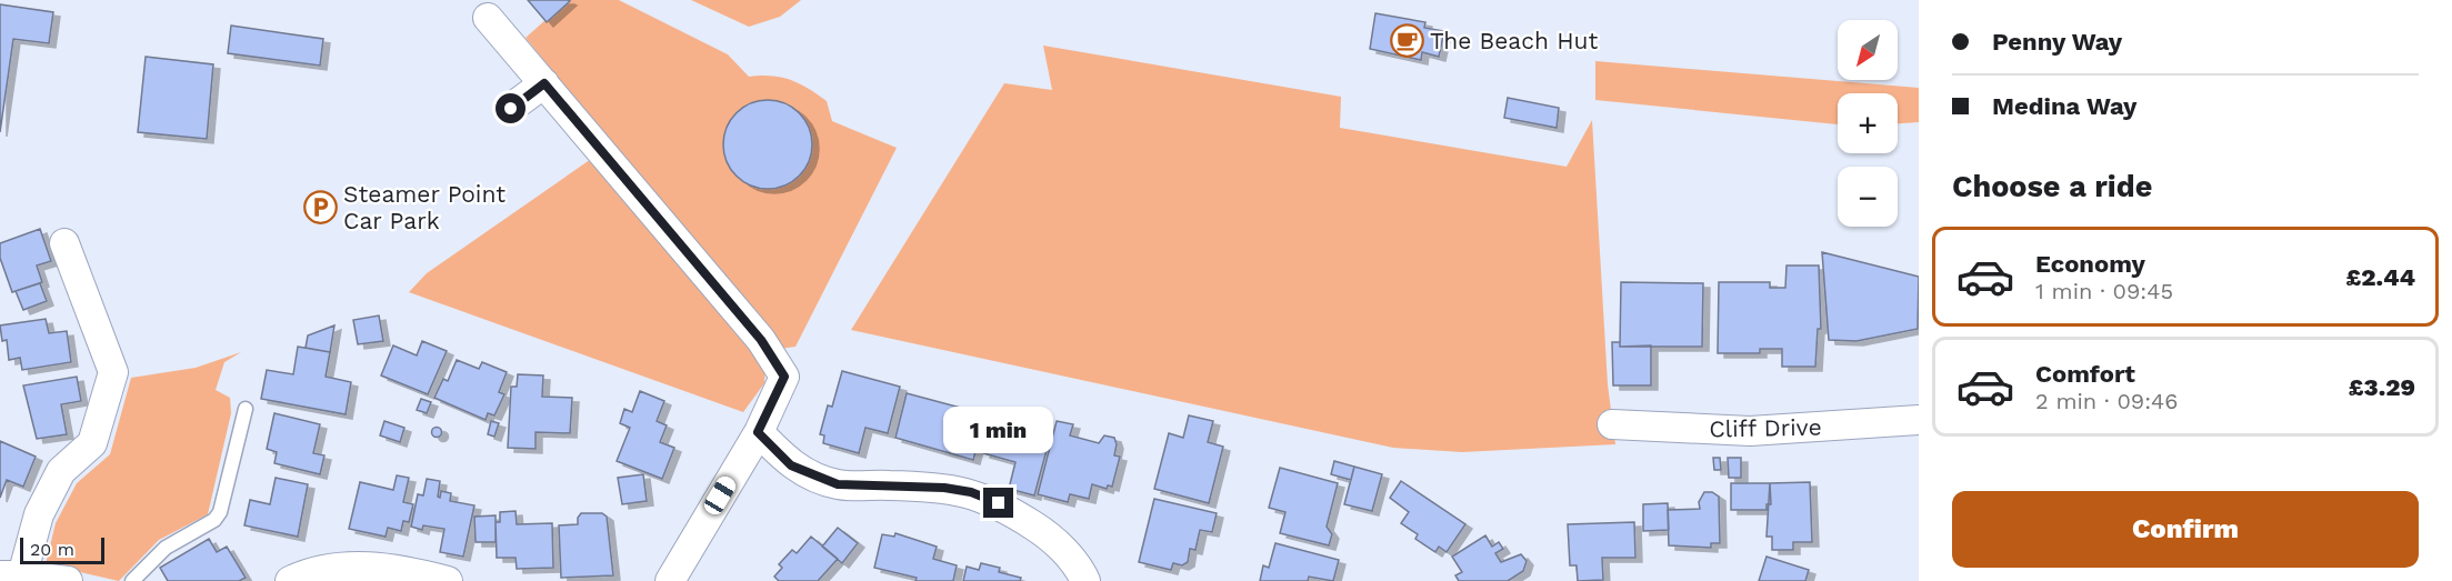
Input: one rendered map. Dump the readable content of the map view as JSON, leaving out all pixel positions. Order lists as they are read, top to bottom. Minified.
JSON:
{"streets":{"street":["Cliff Drive"]},"places":{"cafe":["The Beach Hut"],"parking":["Steamer Point Car Park"]},"scale_bar":"20 m","north":"bottom left","page":{"banner":["Penny Way","Medina Way"],"map_buttons":["+","−"],"heading":"Choose a ride","list":[{"name":"Economy","note":"1 min · 09:45","value":"£2.44"},{"name":"Comfort","note":"2 min · 09:46","value":"£3.29"}],"bubble":"1 min","buttons":"Confirm","scale":"20 m"}}
